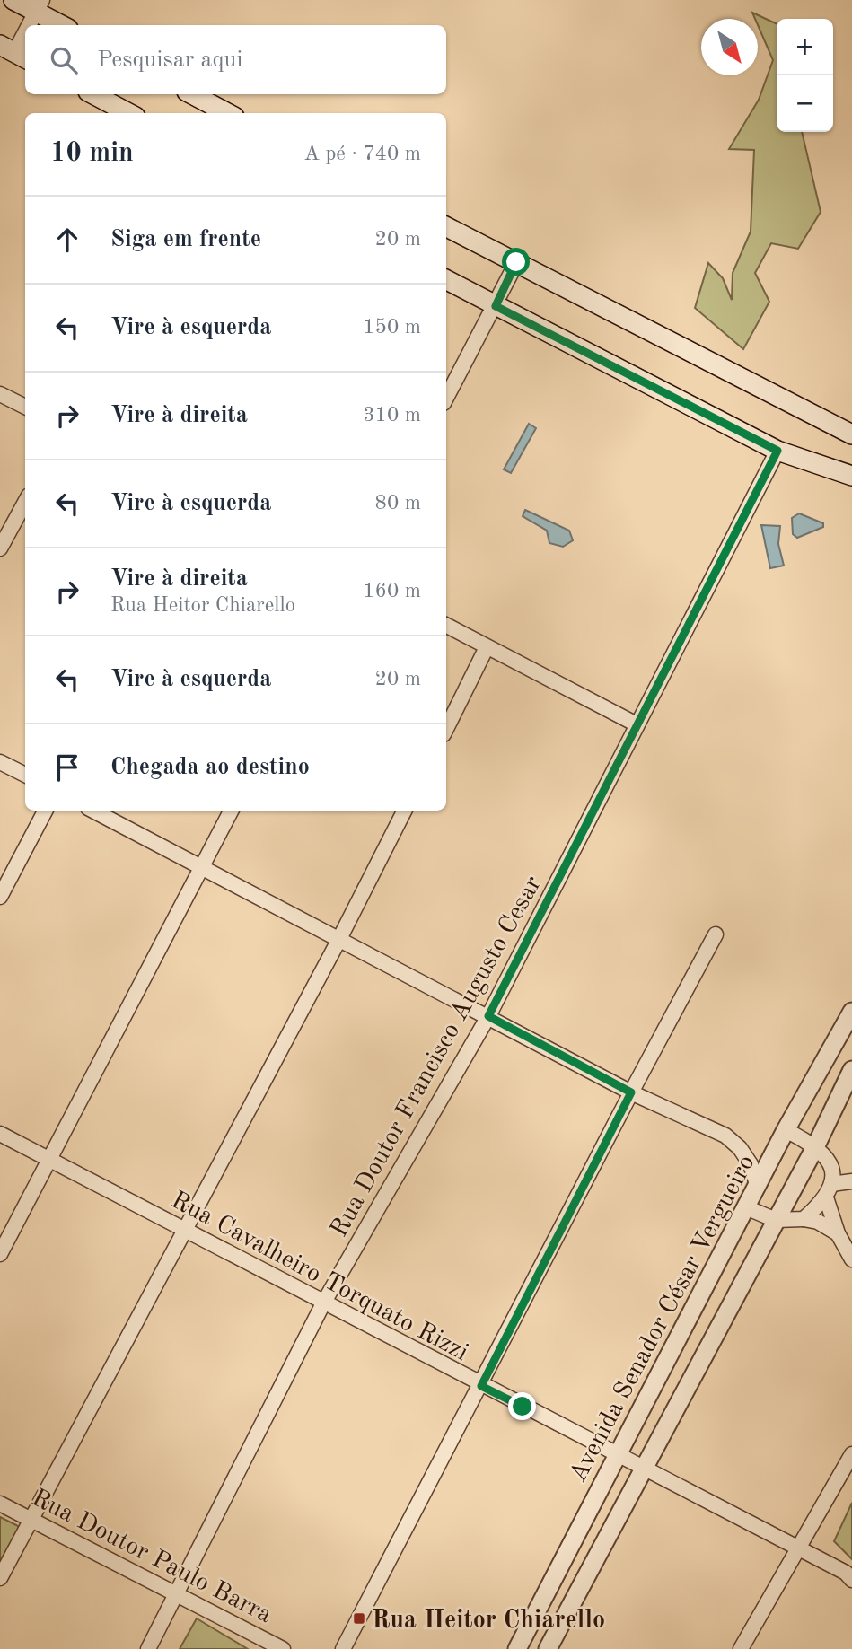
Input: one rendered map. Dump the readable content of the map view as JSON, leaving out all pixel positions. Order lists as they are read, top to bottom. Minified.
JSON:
{"streets":{"street":["Rua Doutor Francisco Augusto Cesar","Rua Cavalheiro Torquato Rizzi","Avenida Senador César Vergueiro","Rua Doutor Paulo Barra"]},"crossings":[["Rua Doutor Francisco Augusto Cesar","Rua Cavalheiro Torquato Rizzi"],["Rua Doutor Francisco Augusto Cesar","Rua Doutor Paulo Barra"],["Rua Cavalheiro Torquato Rizzi","Avenida Senador César Vergueiro"]],"places":{"transit":["Rua Heitor Chiarello"]},"north":"bottom right","page":{"map_buttons":["+","−"],"search":"Pesquisar aqui","heading":["10 min","A pé · 740 m"],"list":[["Siga em frente","20 m"],["Vire à esquerda","150 m"],["Vire à direita","310 m"],["Vire à esquerda","80 m"],["Vire à direita","Rua Heitor Chiarello","160 m"],["Vire à esquerda","20 m"],"Chegada ao destino"]}}
